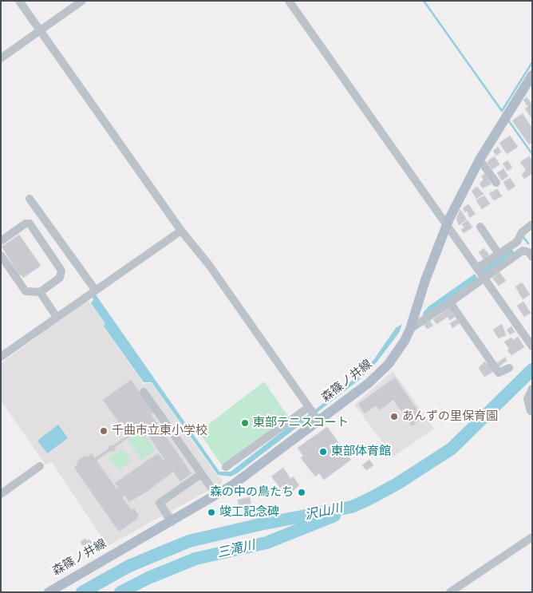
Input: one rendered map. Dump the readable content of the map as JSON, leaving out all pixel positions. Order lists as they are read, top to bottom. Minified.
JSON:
{"streets":{"main road":["森篠ノ井線"]},"water":["沢山川","三滝川"],"places":["あんずの里保育園","東部テニスコート","千曲市立東小学校","東部体育館","森の中の鳥たち","竣工記念碑"]}
